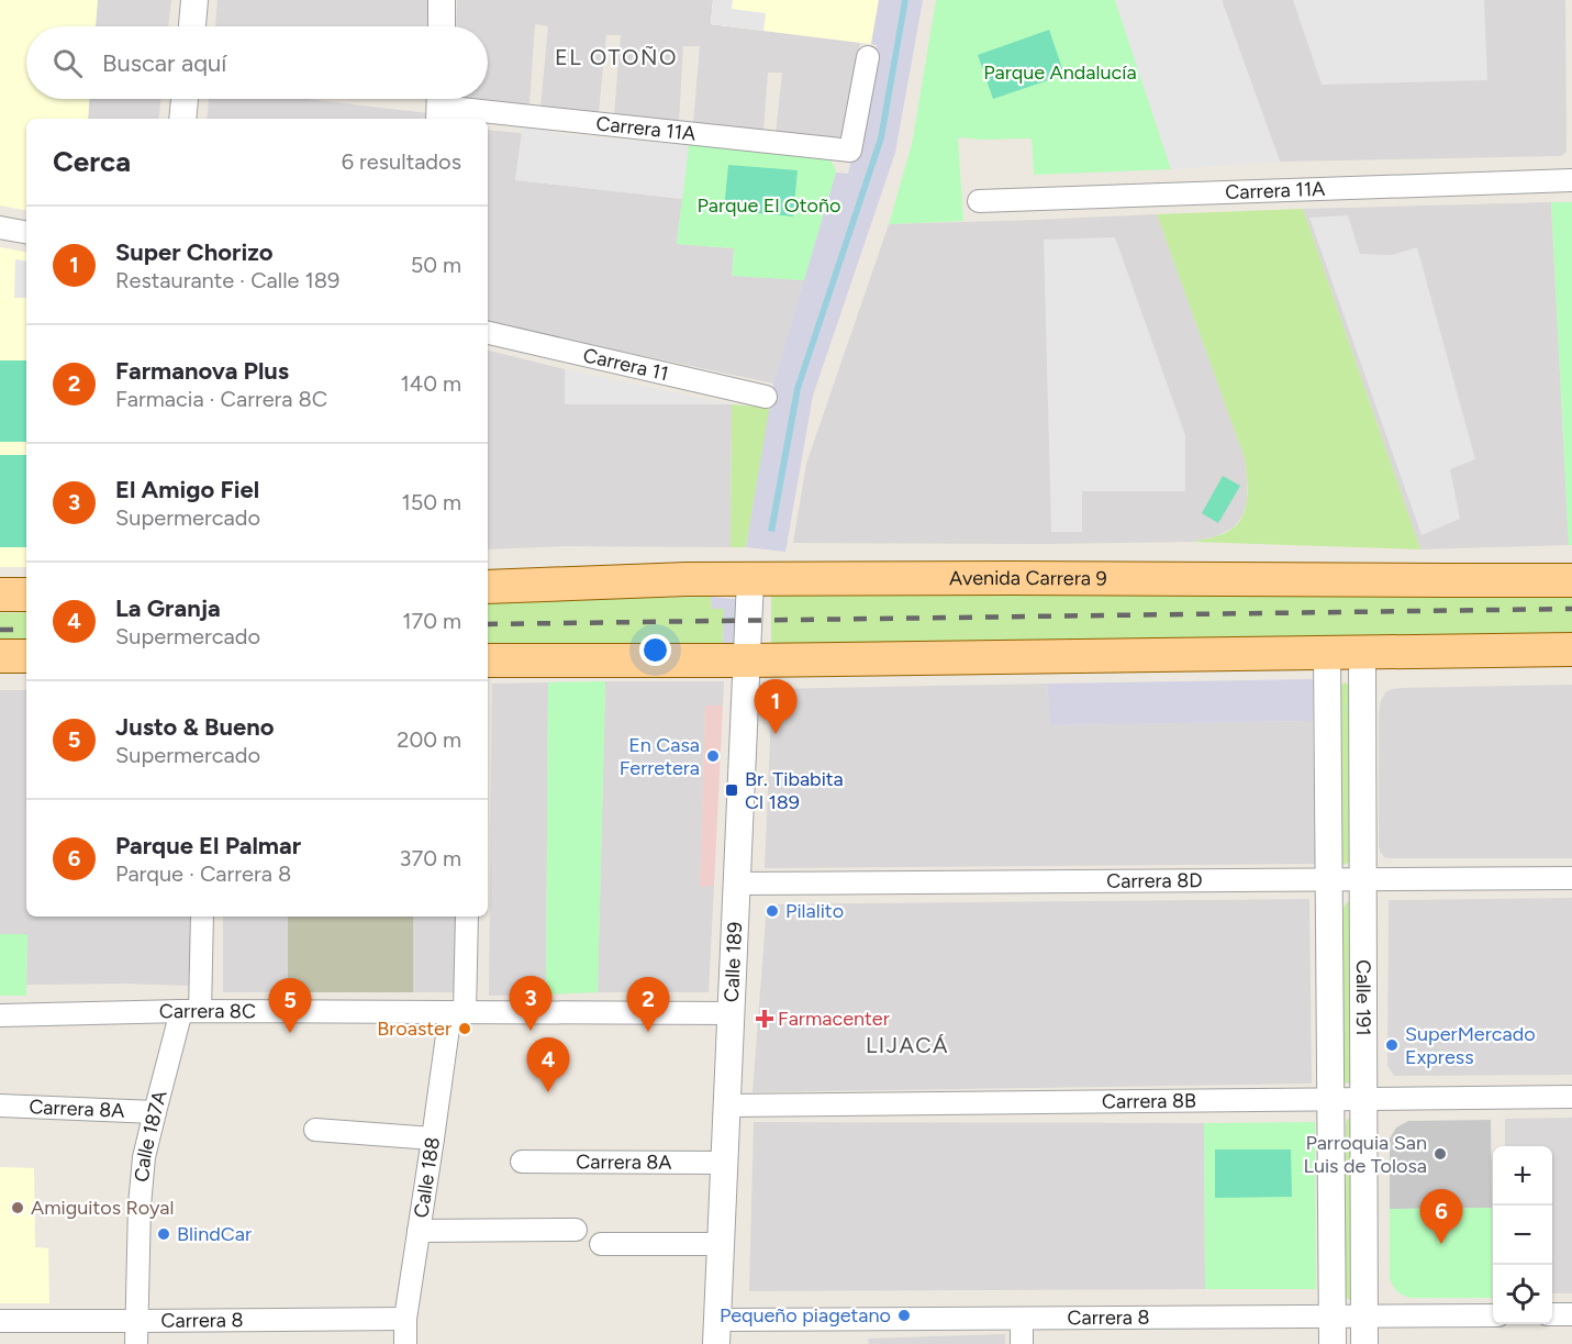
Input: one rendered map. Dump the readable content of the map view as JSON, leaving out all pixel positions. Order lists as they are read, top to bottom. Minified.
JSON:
{"streets":{"main road":["Avenida Carrera 9"],"street":["Carrera 11A","Carrera 11","Carrera 8D","Calle 189","Calle 191","Carrera 8C","Carrera 8B","Carrera 8A","Calle 187A","Calle 188","Carrera 8"]},"crossings":[["Avenida Carrera 9","Calle 189"],["Carrera 8D","Calle 189"],["Carrera 8D","Calle 191"],["Calle 189","Carrera 8C"],["Calle 189","Carrera 8B"],["Calle 189","Carrera 8A"],["Calle 189","Carrera 8"],["Calle 191","Carrera 8B"],["Calle 191","Carrera 8"],["Carrera 8C","Calle 187A"],["Carrera 8C","Calle 188"],["Carrera 8A","Calle 187A"],["Calle 187A","Carrera 8"],["Calle 188","Carrera 8"]],"districts":["EL OTOÑO","LIJACÁ"],"parks":["Parque Andalucía","Parque El Otoño"],"places":{"other":["En Casa Ferretera","Pilalito","Broaster","SuperMercado Express","Parroquia San Luis de Tolosa","Amiguitos Royal","BlindCar","Pequeño piagetano"],"transit":["Br. Tibabita Cl 189"],"health":["Farmacenter"]},"page":{"search":"Buscar aquí","heading":["Cerca","6 resultados"],"list":[{"mark":"1","name":"Super Chorizo","note":"Restaurante · Calle 189","value":"50 m"},{"mark":"2","name":"Farmanova Plus","note":"Farmacia · Carrera 8C","value":"140 m"},{"mark":"3","name":"El Amigo Fiel","note":"Supermercado","value":"150 m"},{"mark":"4","name":"La Granja","note":"Supermercado","value":"170 m"},{"mark":"5","name":"Justo & Bueno","note":"Supermercado","value":"200 m"},{"mark":"6","name":"Parque El Palmar","note":"Parque · Carrera 8","value":"370 m"}],"pins":["1","3","2","5","4","6"],"map_buttons":["+","−"]}}
